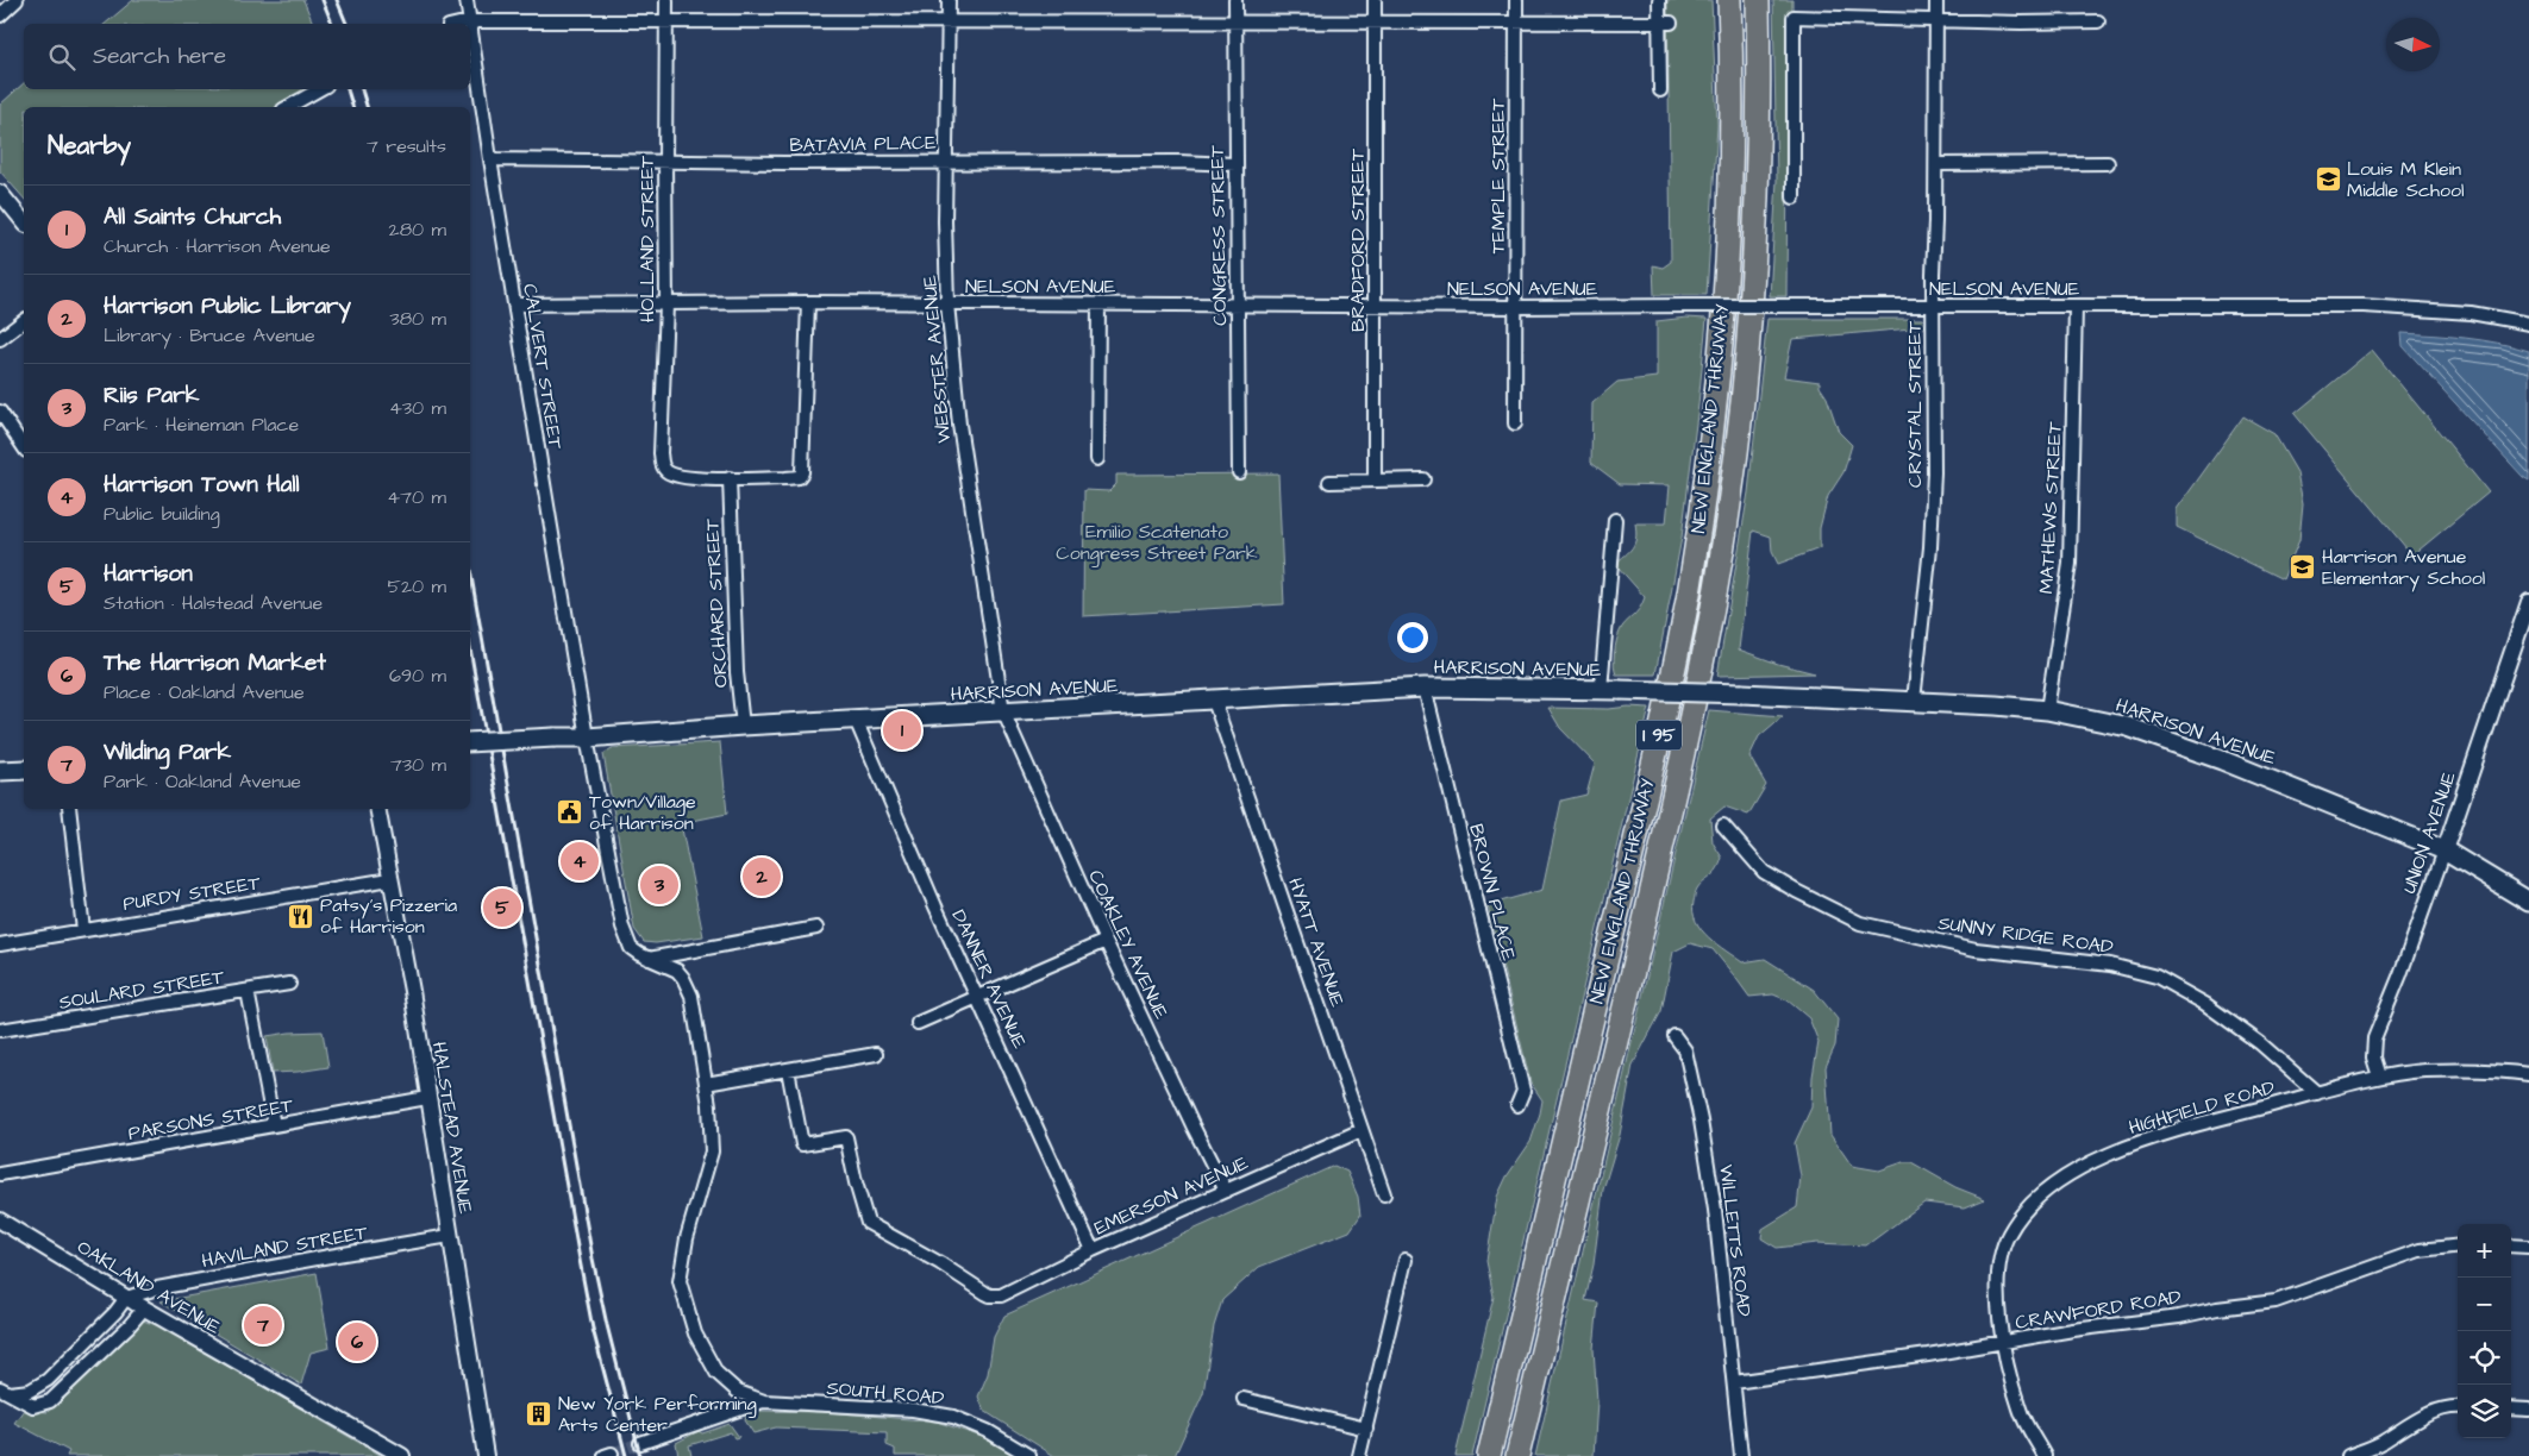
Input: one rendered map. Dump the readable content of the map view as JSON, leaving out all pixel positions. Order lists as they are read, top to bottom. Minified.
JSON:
{"streets":{"highway":["NEW ENGLAND THRUWAY","I 95"],"main road":["HARRISON AVENUE"],"street":["BATAVIA PLACE","TEMPLE STREET","CONGRESS STREET","HOLLAND STREET","BRADFORD STREET","NELSON AVENUE","WEBSTER AVENUE","CALVERT STREET","CRYSTAL STREET","MATHEWS STREET","ORCHARD STREET","UNION AVENUE","BROWN PLACE","PURDY STREET","SUNNY RIDGE ROAD","HYATT AVENUE","COAKLEY AVENUE","DANNER AVENUE","SOULARD STREET","HIGHFIELD ROAD","PARSONS STREET","HALSTEAD AVENUE","EMERSON AVENUE","WILLETTS ROAD","HAVILAND STREET","OAKLAND AVENUE","CRAWFORD ROAD","SOUTH ROAD"]},"crossings":[["BATAVIA PLACE","CONGRESS STREET"],["BATAVIA PLACE","HOLLAND STREET"],["BATAVIA PLACE","WEBSTER AVENUE"],["BATAVIA PLACE","CALVERT STREET"],["TEMPLE STREET","NELSON AVENUE"],["CONGRESS STREET","NELSON AVENUE"],["HOLLAND STREET","NELSON AVENUE"],["HOLLAND STREET","ORCHARD STREET"],["BRADFORD STREET","NELSON AVENUE"],["NELSON AVENUE","WEBSTER AVENUE"],["NELSON AVENUE","CALVERT STREET"],["NELSON AVENUE","CRYSTAL STREET"],["NELSON AVENUE","MATHEWS STREET"],["WEBSTER AVENUE","HARRISON AVENUE"],["WEBSTER AVENUE","COAKLEY AVENUE"],["CALVERT STREET","HARRISON AVENUE"],["CRYSTAL STREET","HARRISON AVENUE"],["MATHEWS STREET","HARRISON AVENUE"],["ORCHARD STREET","HARRISON AVENUE"],["HARRISON AVENUE","UNION AVENUE"],["HARRISON AVENUE","BROWN PLACE"],["HARRISON AVENUE","HYATT AVENUE"],["HARRISON AVENUE","COAKLEY AVENUE"],["HARRISON AVENUE","DANNER AVENUE"],["UNION AVENUE","HIGHFIELD ROAD"],["PURDY STREET","HALSTEAD AVENUE"],["SUNNY RIDGE ROAD","HIGHFIELD ROAD"],["HYATT AVENUE","EMERSON AVENUE"],["COAKLEY AVENUE","EMERSON AVENUE"],["DANNER AVENUE","EMERSON AVENUE"],["HIGHFIELD ROAD","CRAWFORD ROAD"],["PARSONS STREET","HALSTEAD AVENUE"],["HALSTEAD AVENUE","HAVILAND STREET"],["WILLETTS ROAD","CRAWFORD ROAD"],["HAVILAND STREET","OAKLAND AVENUE"]],"parks":["Emilio Scatenato Congress Street Park"],"places":{"school or university":["Louis M Klein Middle School","Harrison Avenue Elementary School"],"public building":["Town/Village of Harrison"],"restaurant":["Patsy's Pizzeria of Harrison"],"building":["New York Performing Arts Center"]},"north":"right","page":{"search":"Search here","heading":["Nearby","7 results"],"list":[{"mark":"1","name":"All Saints Church","note":"Church · Harrison Avenue","value":"280 m"},{"mark":"2","name":"Harrison Public Library","note":"Library · Bruce Avenue","value":"380 m"},{"mark":"3","name":"Riis Park","note":"Park · Heineman Place","value":"430 m"},{"mark":"4","name":"Harrison Town Hall","note":"Public building","value":"470 m"},{"mark":"5","name":"Harrison","note":"Station · Halstead Avenue","value":"520 m"},{"mark":"6","name":"The Harrison Market","note":"Place · Oakland Avenue","value":"690 m"},{"mark":"7","name":"Wilding Park","note":"Park · Oakland Avenue","value":"730 m"}],"pins":["1","4","2","3","5","7","6"],"map_buttons":["+","−"]}}
